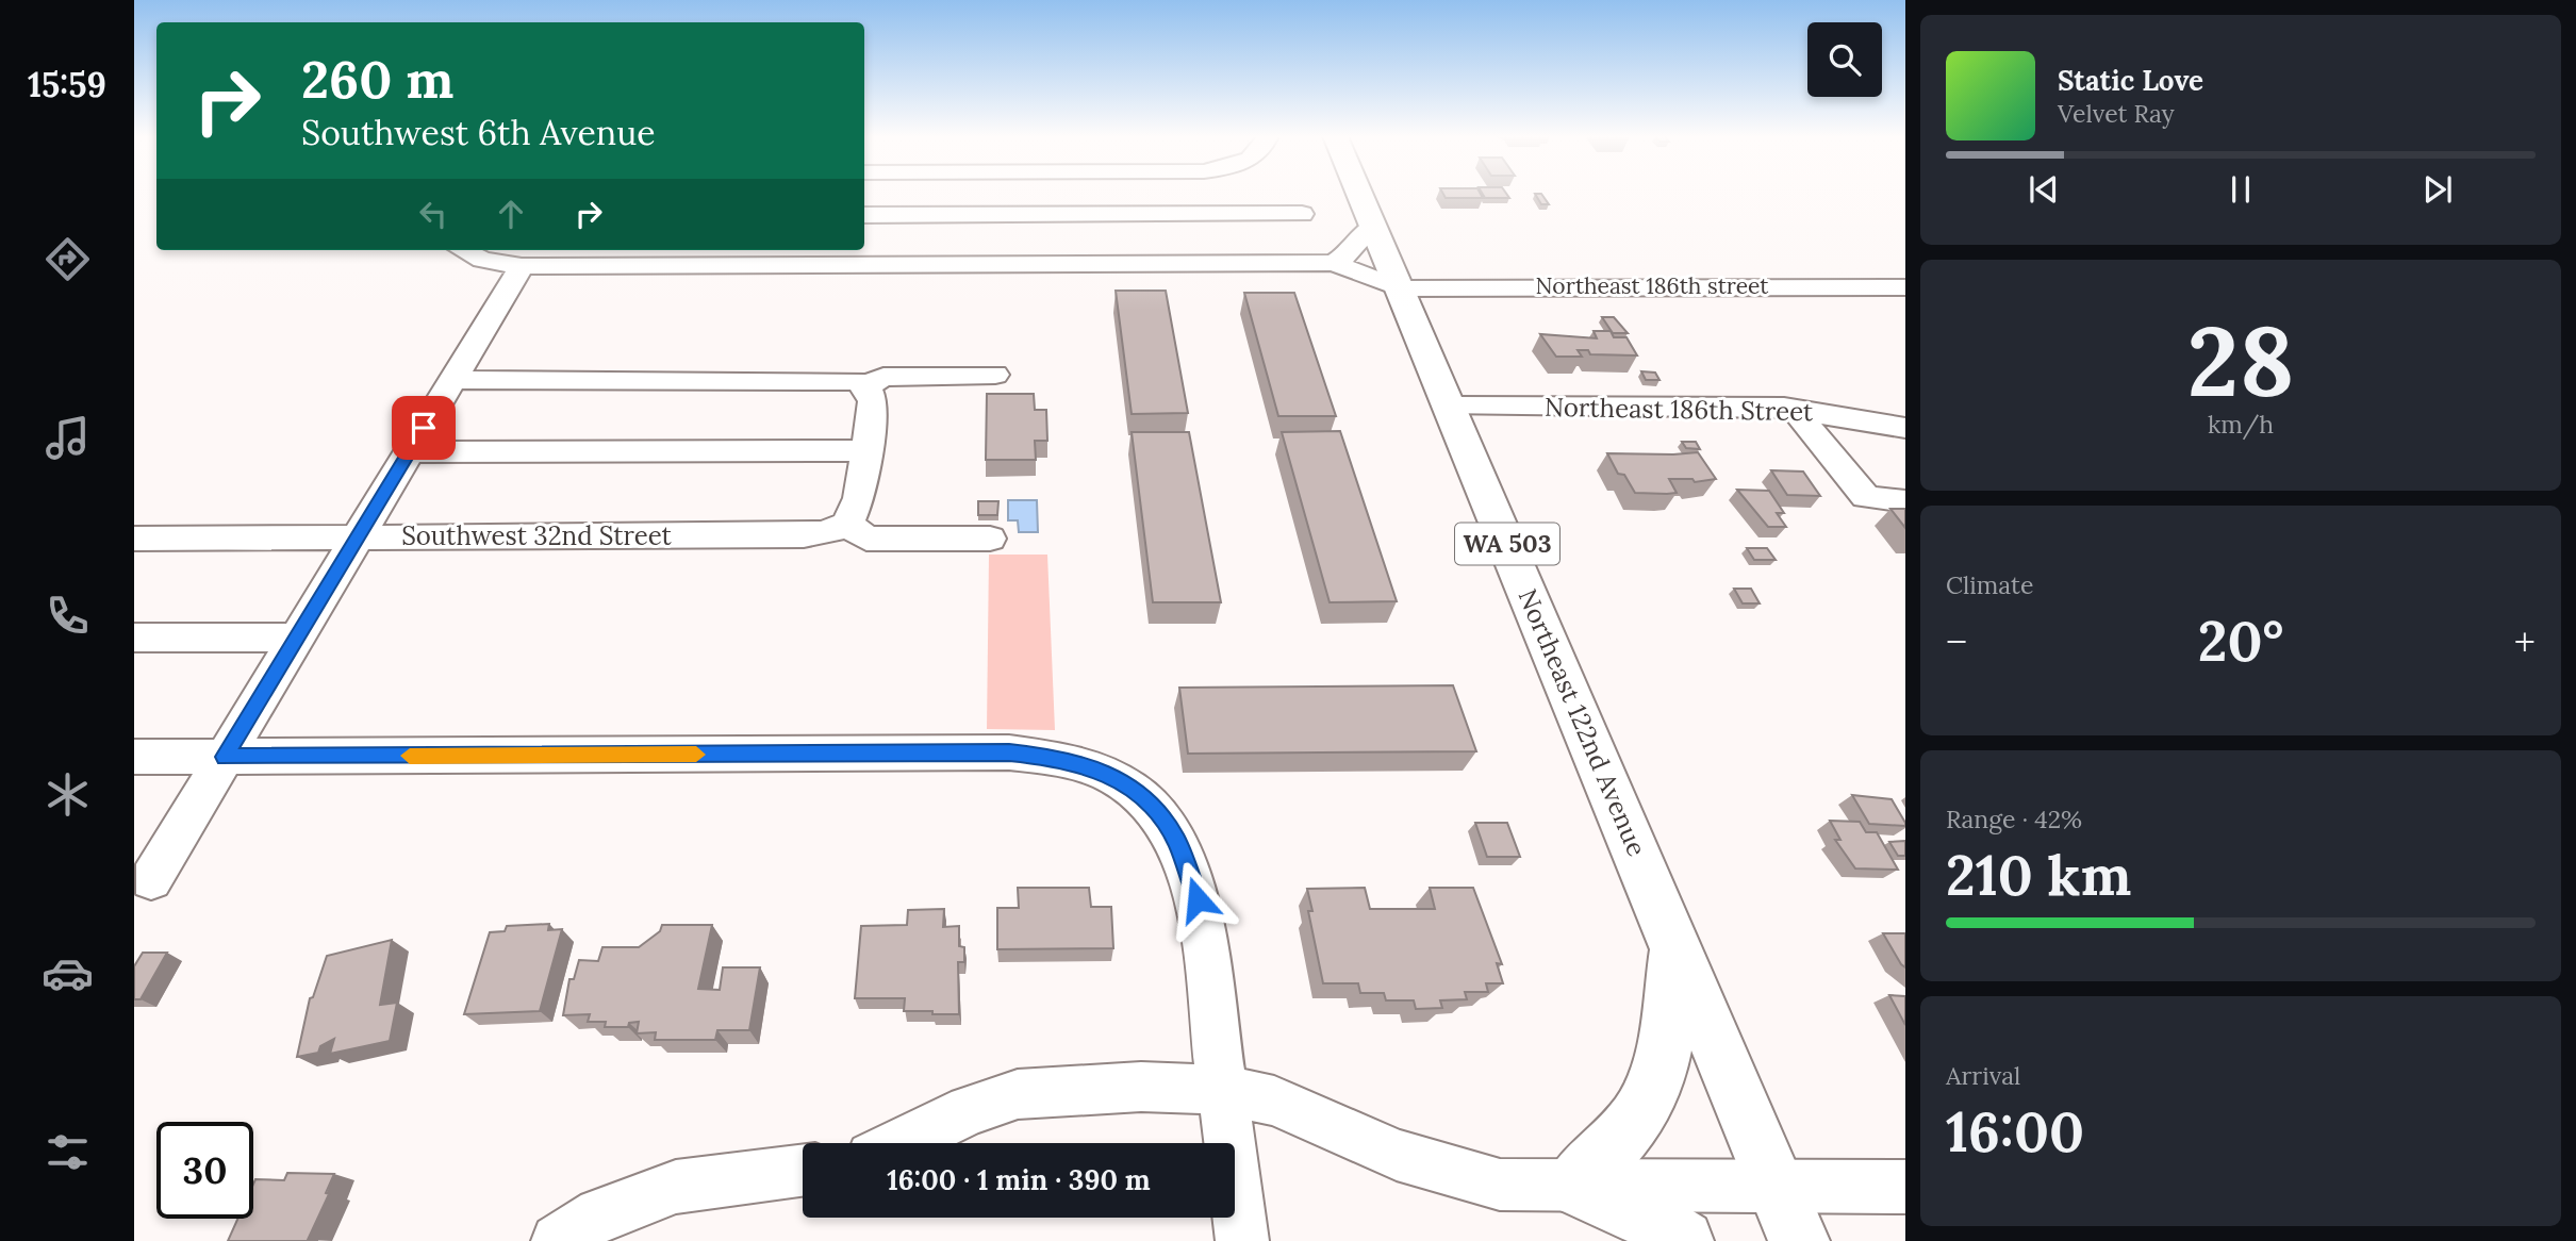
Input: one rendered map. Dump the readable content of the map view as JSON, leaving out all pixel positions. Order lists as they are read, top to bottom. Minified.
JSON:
{"streets":{"highway":["WA 503","Northeast 122nd Avenue"],"street":["Northeast 186th street","Northeast 186th Street","Southwest 32nd Street"]},"crossings":[["Northeast 186th street","Northeast 122nd Avenue"],["Northeast 186th Street","Northeast 122nd Avenue"],["WA 503","Northeast 122nd Avenue"]],"page":{"tabs":"15:59","turn":["260 m","Southwest 6th Avenue"],"song":["Static Love","Velvet Ray"],"tile":[["28","km/h"],"Climate",["Range · 42%","210 km"],["Arrival","16:00"]],"heat":["−","20°","+"],"limit":"30","trip":"16:00 · 1 min · 390 m"}}
